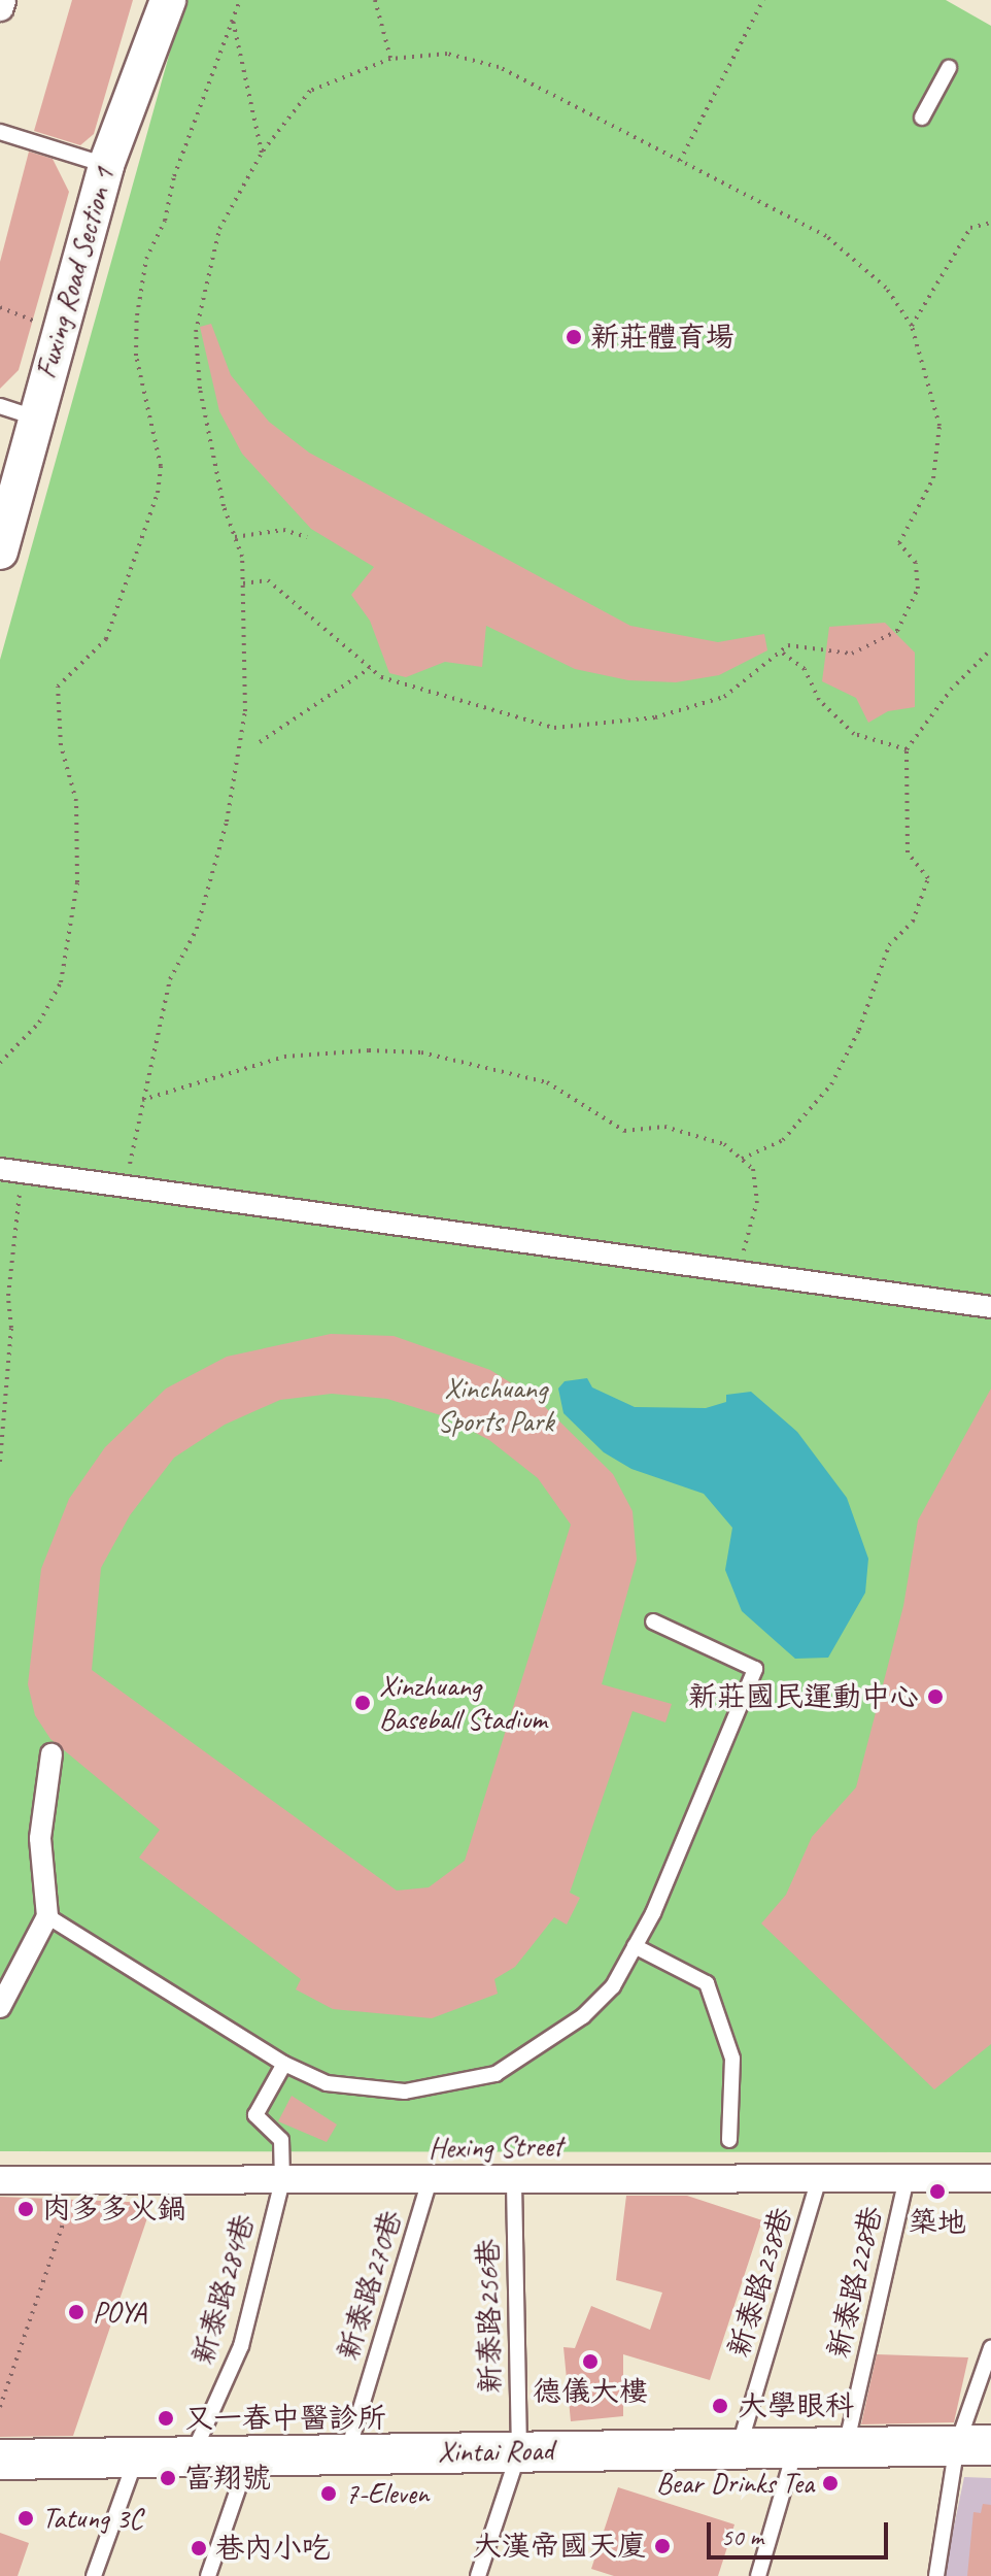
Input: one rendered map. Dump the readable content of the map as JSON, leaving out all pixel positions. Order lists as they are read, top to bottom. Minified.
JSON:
{"streets":{"main road":["Xintai Road"],"street":["Fuxing Road Section 1","Hexing Street"],"lane":["新泰路238巷","新泰路228巷","新泰路270巷","新泰路284巷","新泰路256巷"]},"crossings":[["Hexing Street","新泰路238巷"],["Hexing Street","新泰路228巷"],["Hexing Street","新泰路270巷"],["Hexing Street","新泰路284巷"],["Hexing Street","新泰路256巷"],["新泰路238巷","Xintai Road"],["新泰路228巷","Xintai Road"],["新泰路270巷","Xintai Road"],["新泰路284巷","Xintai Road"],["新泰路256巷","Xintai Road"]],"parks":["Xinchuang Sports Park"],"places":["新莊體育場","新莊國民運動中心","Xinzhuang Baseball Stadium","築地","肉多多火鍋","POYA","德儀大樓","大學眼科","又一春中醫診所","富翔號","Bear Drinks Tea","7-Eleven","Tatung 3C","大漢帝國天廈","巷内小吃"],"scale_bar":"50 m"}
